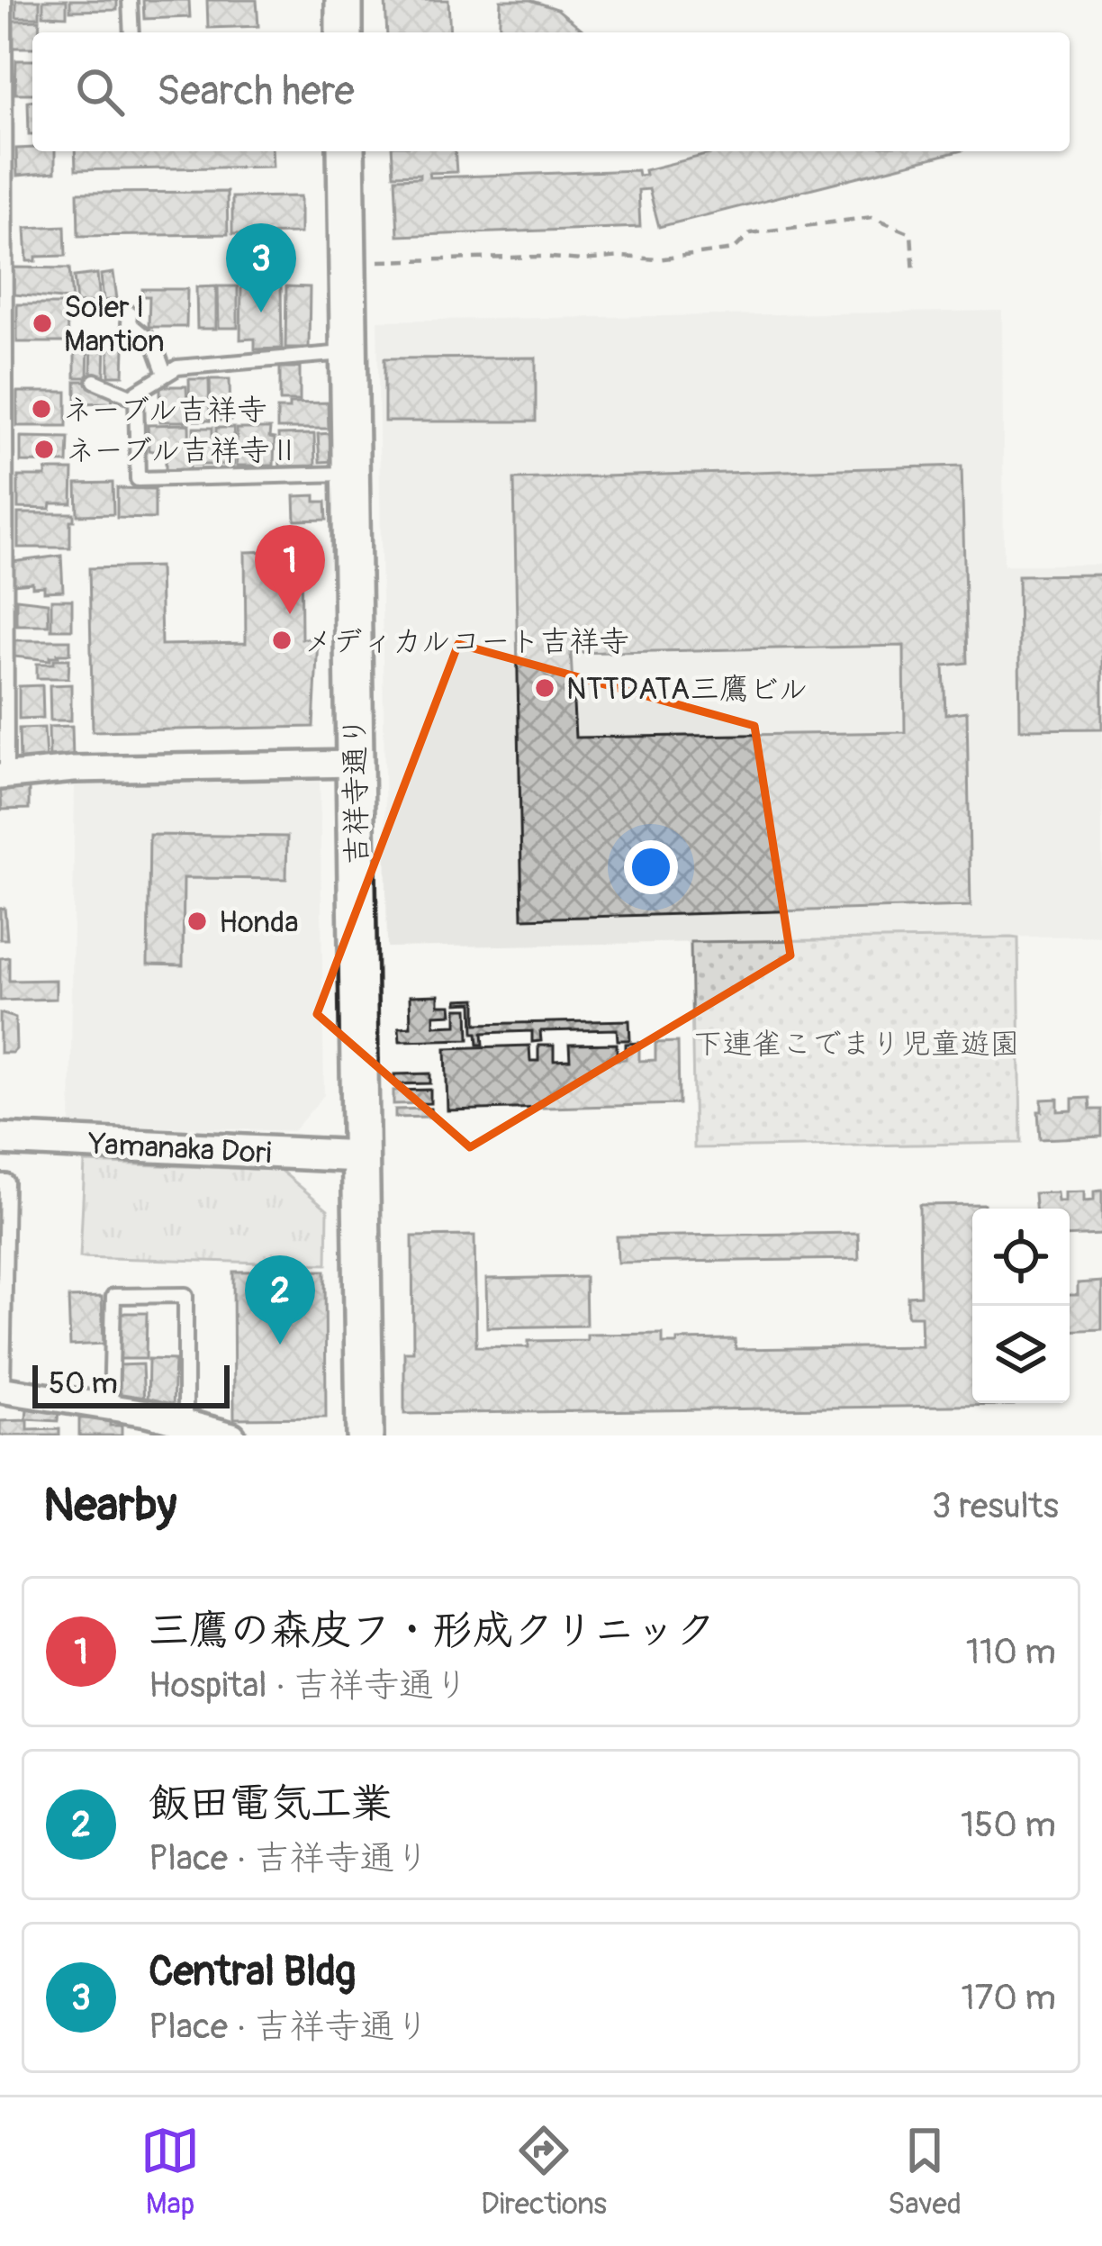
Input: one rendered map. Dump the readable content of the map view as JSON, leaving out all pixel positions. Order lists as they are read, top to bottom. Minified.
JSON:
{"streets":{"main road":["吉祥寺通り"],"street":["Yamanaka Dori"]},"crossings":[["吉祥寺通り","Yamanaka Dori"]],"parks":["下連雀こでまり児童遊園"],"places":["Soler I Mantion","ネーブル吉祥寺","ネーブル吉祥寺Ⅱ","メディカルコート吉祥寺","NTTDATA三鷹ビル","Honda"],"scale_bar":"50 m","page":{"search":"Search here","pins":["3","1","2"],"scale":"50 m","heading":["Nearby","3 results"],"list":[{"mark":"1","name":"三鷹の森皮フ・形成クリニック","note":"Hospital · 吉祥寺通り","value":"110 m"},{"mark":"2","name":"飯田電気工業","note":"Place · 吉祥寺通り","value":"150 m"},{"mark":"3","name":"Central Bldg","note":"Place · 吉祥寺通り","value":"170 m"}],"nav":["Map","Directions","Saved"]}}
